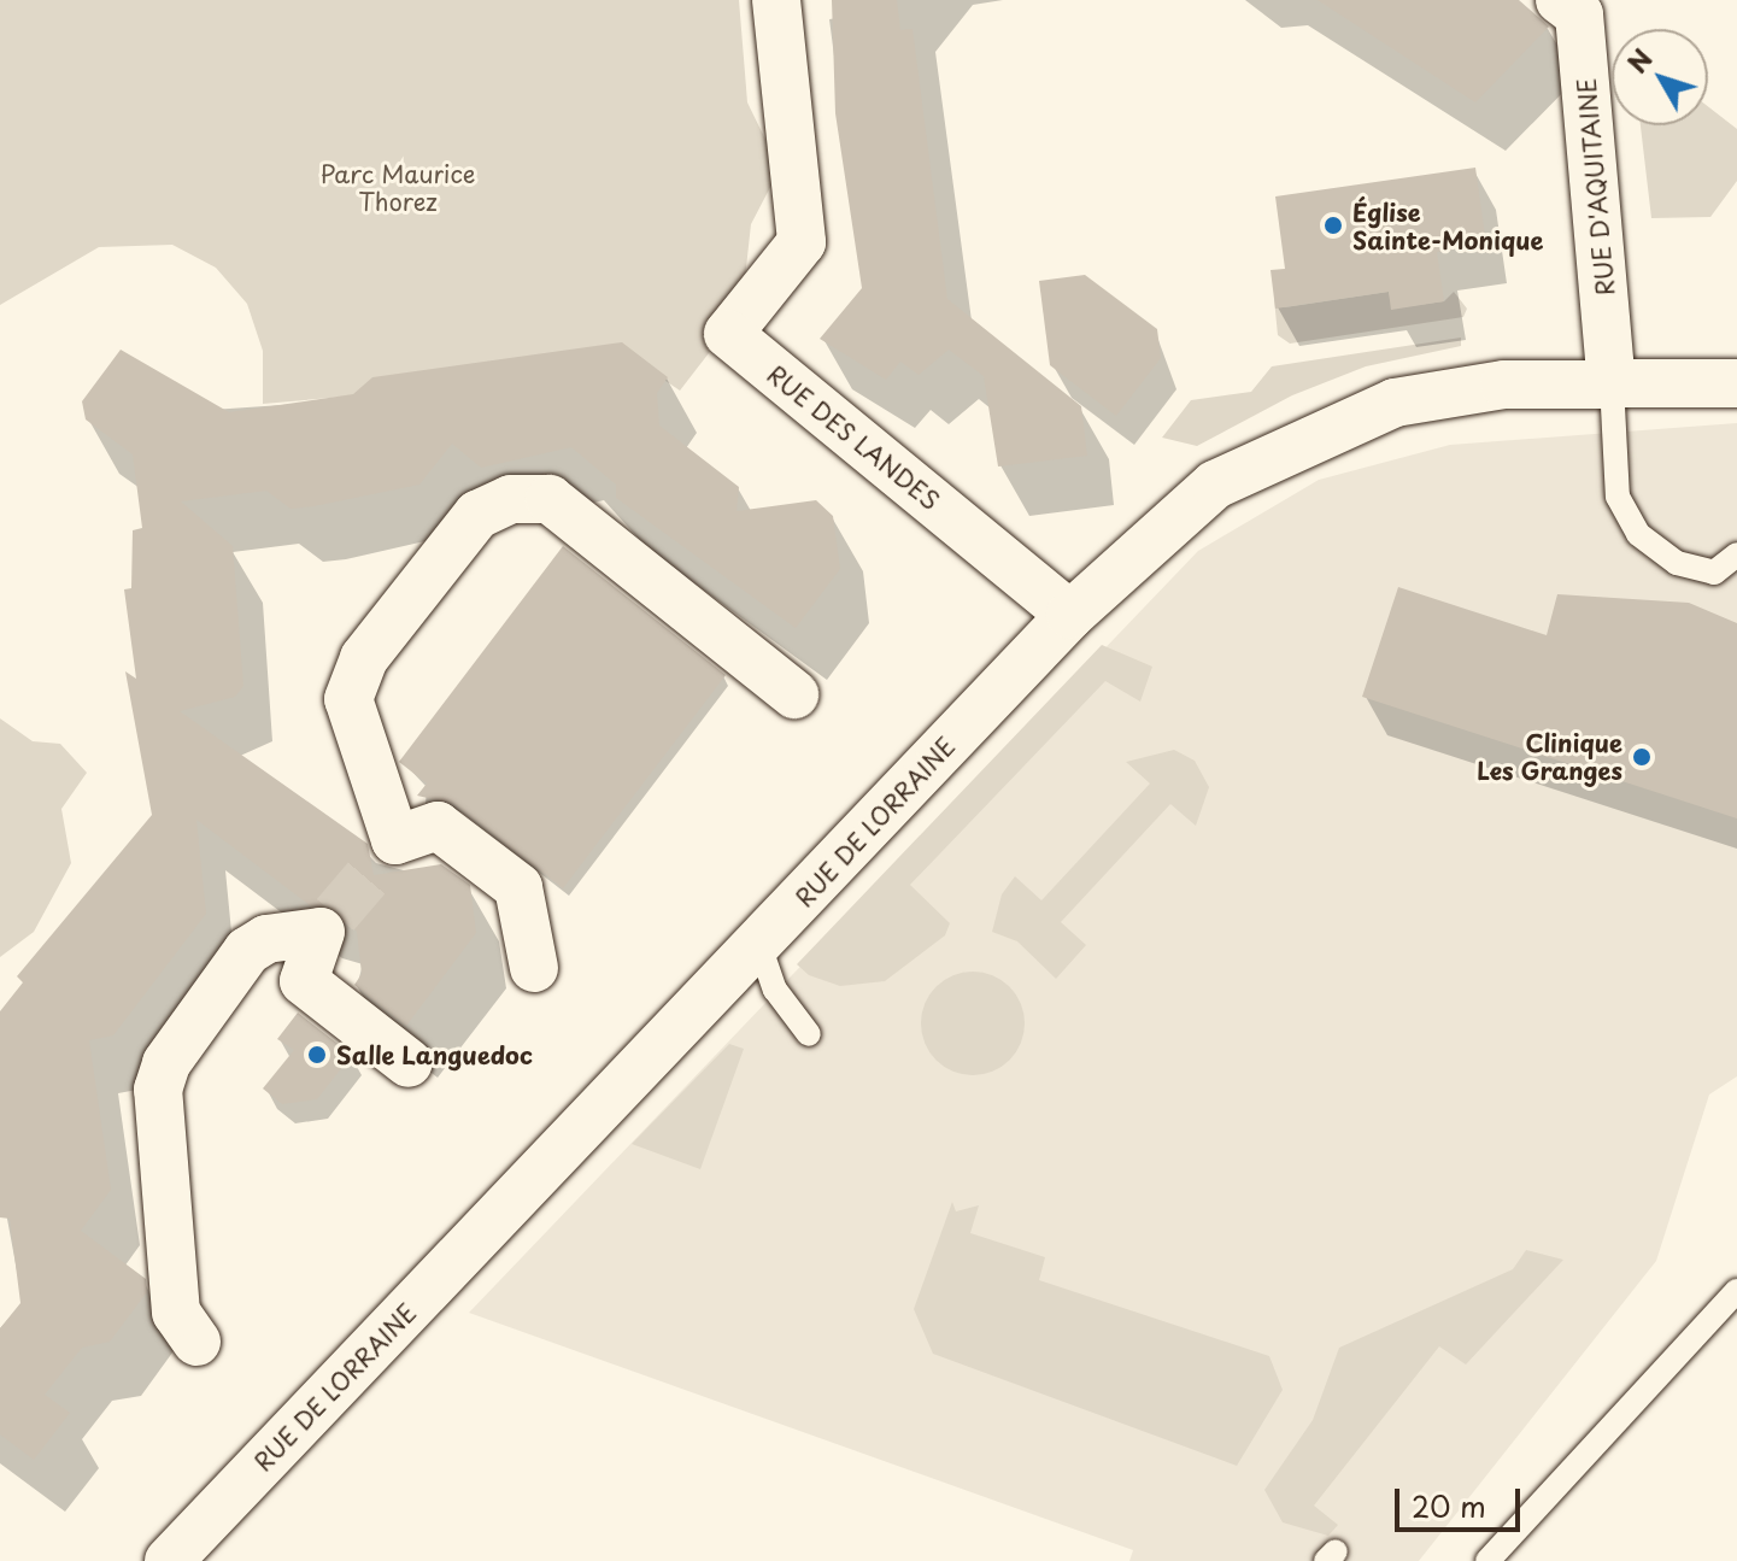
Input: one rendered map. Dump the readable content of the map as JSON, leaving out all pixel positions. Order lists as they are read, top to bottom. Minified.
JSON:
{"streets":{"street":["RUE D'AQUITAINE","RUE DES LANDES","RUE DE LORRAINE"]},"crossings":[["RUE D'AQUITAINE","RUE DE LORRAINE"],["RUE DES LANDES","RUE DE LORRAINE"]],"parks":["Parc Maurice Thorez"],"places":["Église Sainte-Monique","Clinique Les Granges","Salle Languedoc"],"scale_bar":"20 m","north":"top left"}
